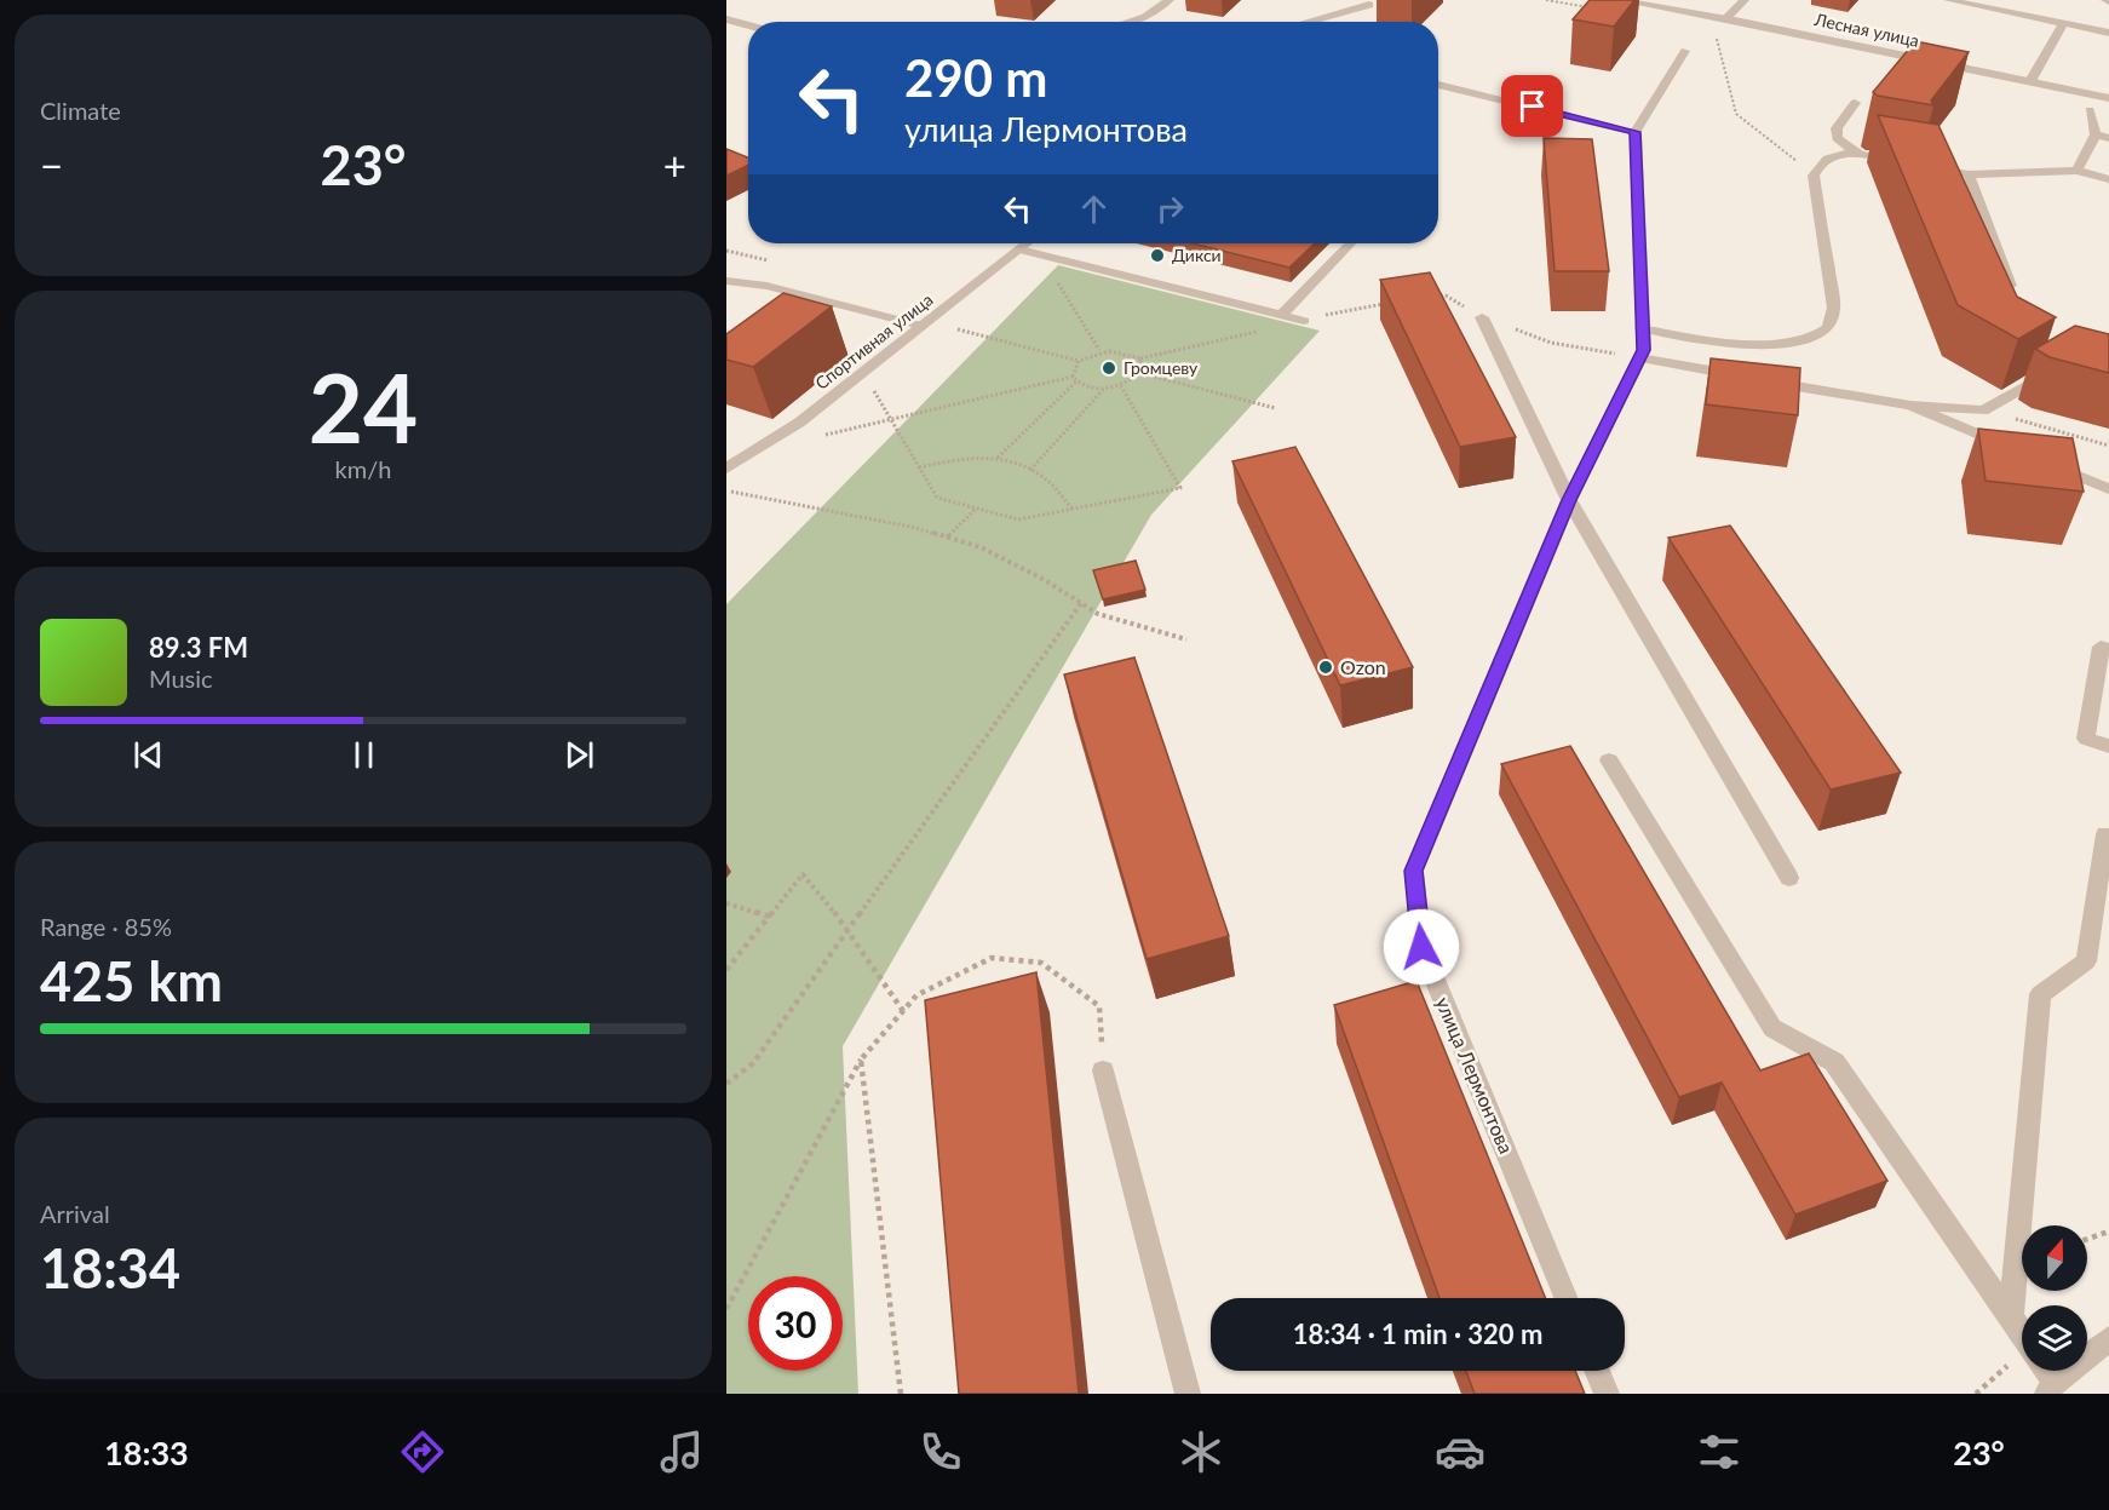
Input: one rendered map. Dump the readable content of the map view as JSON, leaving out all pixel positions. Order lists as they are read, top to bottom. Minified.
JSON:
{"streets":{"street":["Лесная улица","Спортивная улица","улица Лермонтова"]},"places":["Дикси","Громцеву","Ozon"],"north":"top","page":{"tile":["Climate",["24","km/h"],["Range · 85%","425 km"],["Arrival","18:34"]],"turn":["290 m","улица Лермонтова"],"heat":["−","23°","+"],"song":["89.3 FM","Music"],"limit":"30","trip":"18:34 · 1 min · 320 m","tabs":["18:33","23°"]}}
